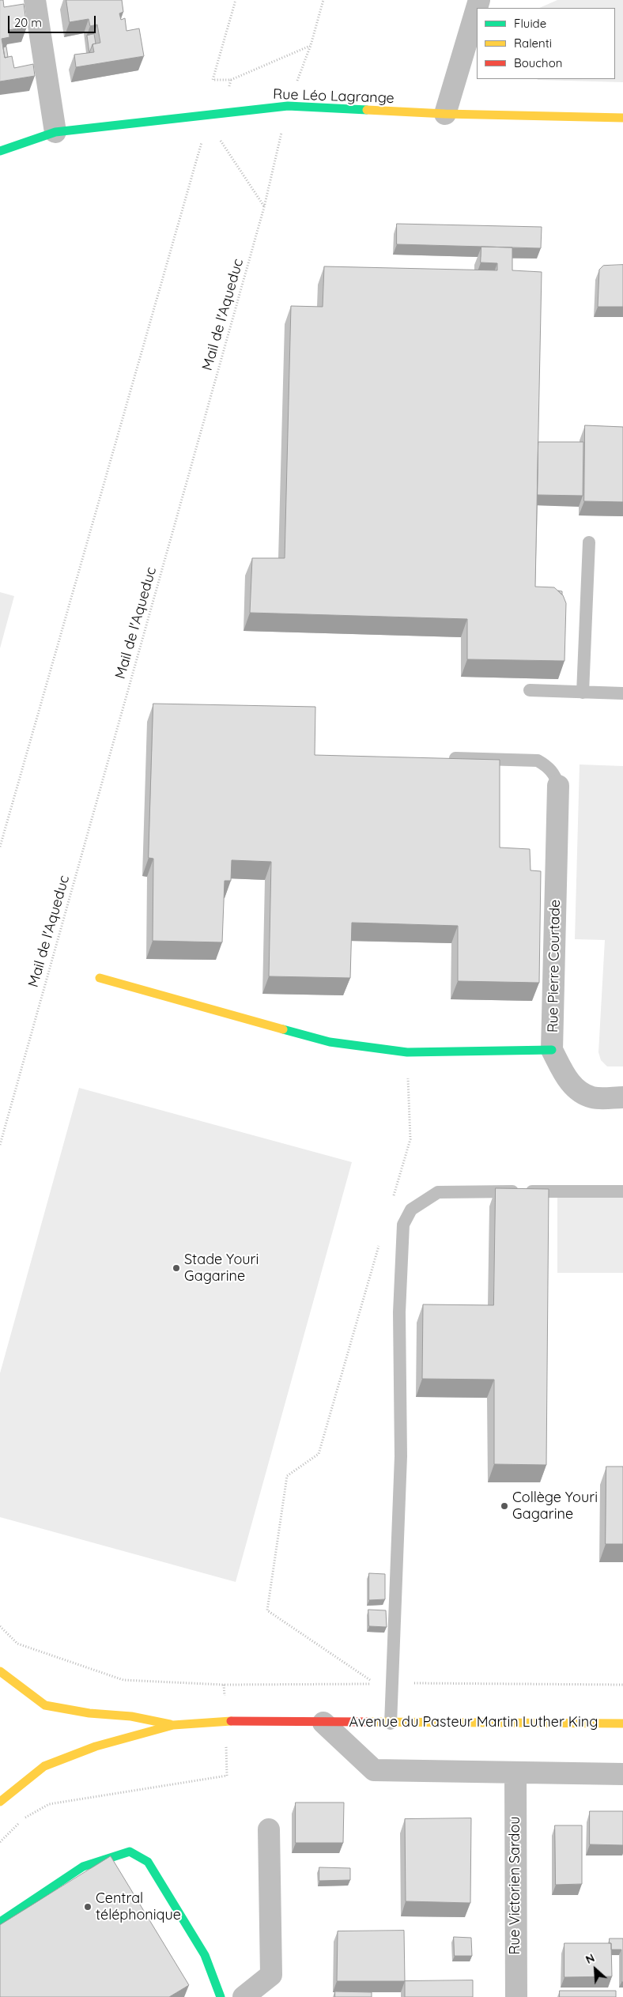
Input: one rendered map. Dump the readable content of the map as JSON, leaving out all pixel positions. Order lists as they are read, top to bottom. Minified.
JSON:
{"streets":{"street":["Rue Léo Lagrange","Rue Pierre Courtade","Avenue du Pasteur Martin Luther King","Rue Victorien Sardou"],"path":["Mail de l'Aqueduc"]},"crossings":[["Rue Léo Lagrange","Mail de l'Aqueduc"],["Avenue du Pasteur Martin Luther King","Rue Victorien Sardou"]],"places":["Stade Youri Gagarine","Collège Youri Gagarine","Central téléphonique"],"legend":["Fluide","Ralenti","Bouchon"],"scale_bar":"20 m","north":"top left"}
